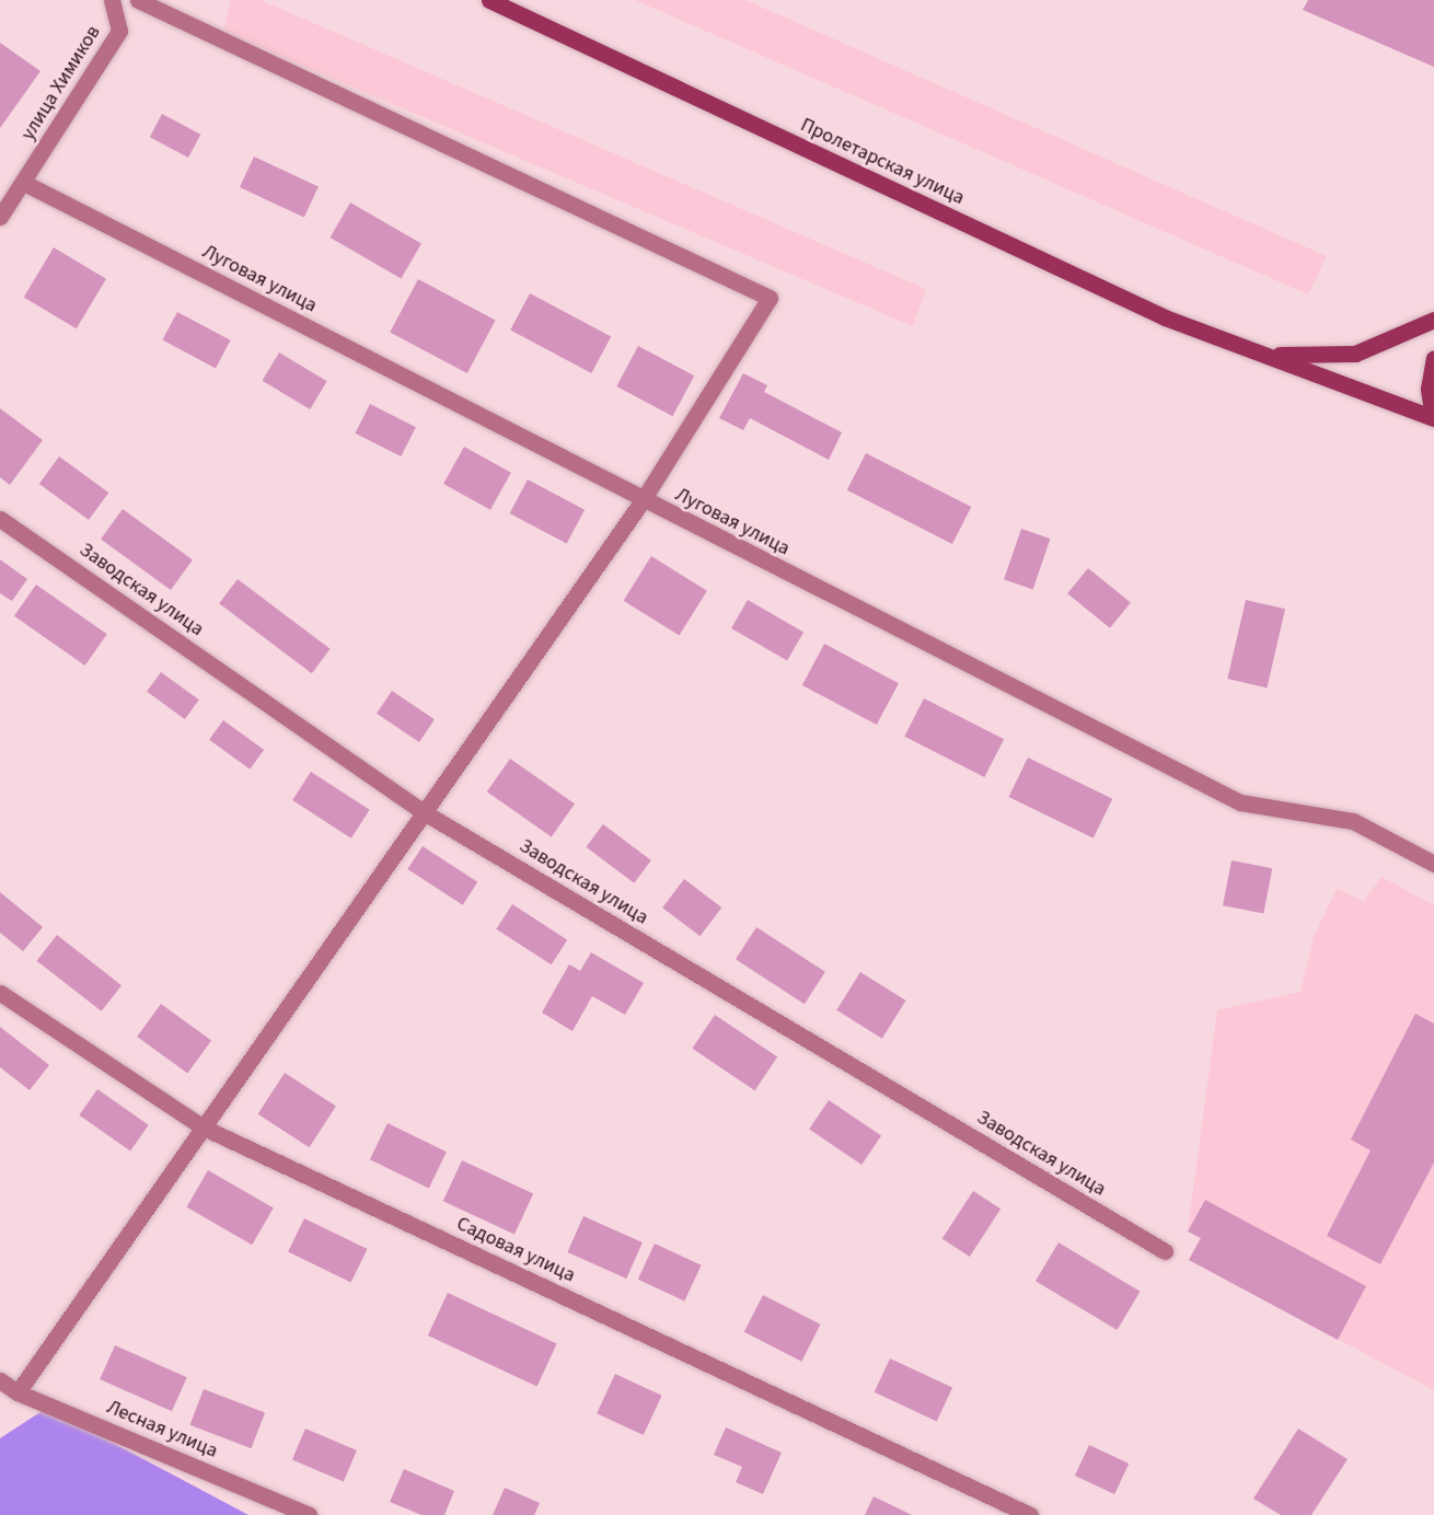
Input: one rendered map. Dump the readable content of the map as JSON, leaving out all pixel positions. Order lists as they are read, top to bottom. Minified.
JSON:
{"streets":{"main road":["Пролетарская улица"],"street":["улица Химиков","Луговая улица","Заводская улица","Садовая улица","Лесная улица"]},"crossings":[["улица Химиков","Луговая улица"]]}
